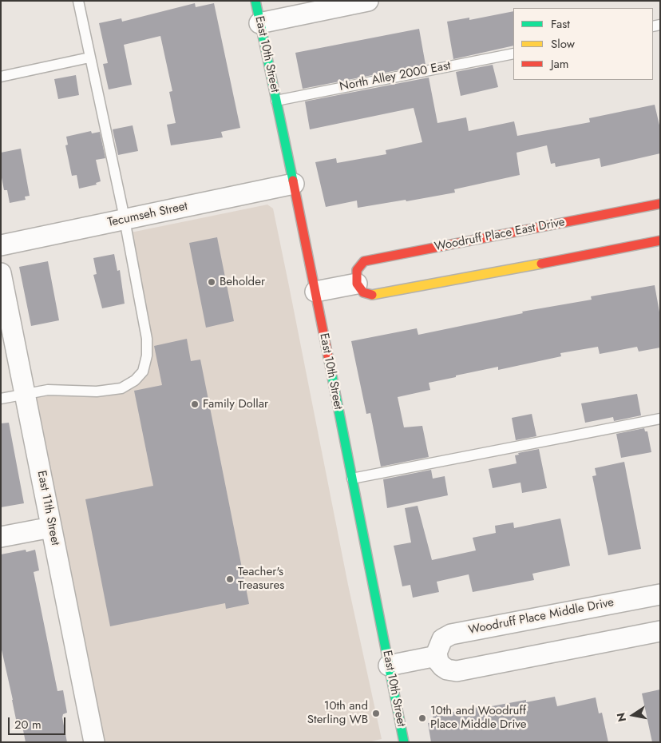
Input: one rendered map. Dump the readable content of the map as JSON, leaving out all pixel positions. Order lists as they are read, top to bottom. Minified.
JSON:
{"streets":{"main road":["East 10th Street","Woodruff Place East Drive"],"street":["Tecumseh Street","East 11th Street","Woodruff Place Middle Drive"],"lane":["North Alley 2000 East"]},"crossings":[["East 10th Street","North Alley 2000 East"],["East 10th Street","Tecumseh Street"]],"places":["Beholder","Family Dollar","Teacher's Treasures","10th and Sterling WB","10th and Woodruff Place Middle Drive"],"legend":["Fast","Slow","Jam"],"scale_bar":"20 m","north":"left"}
